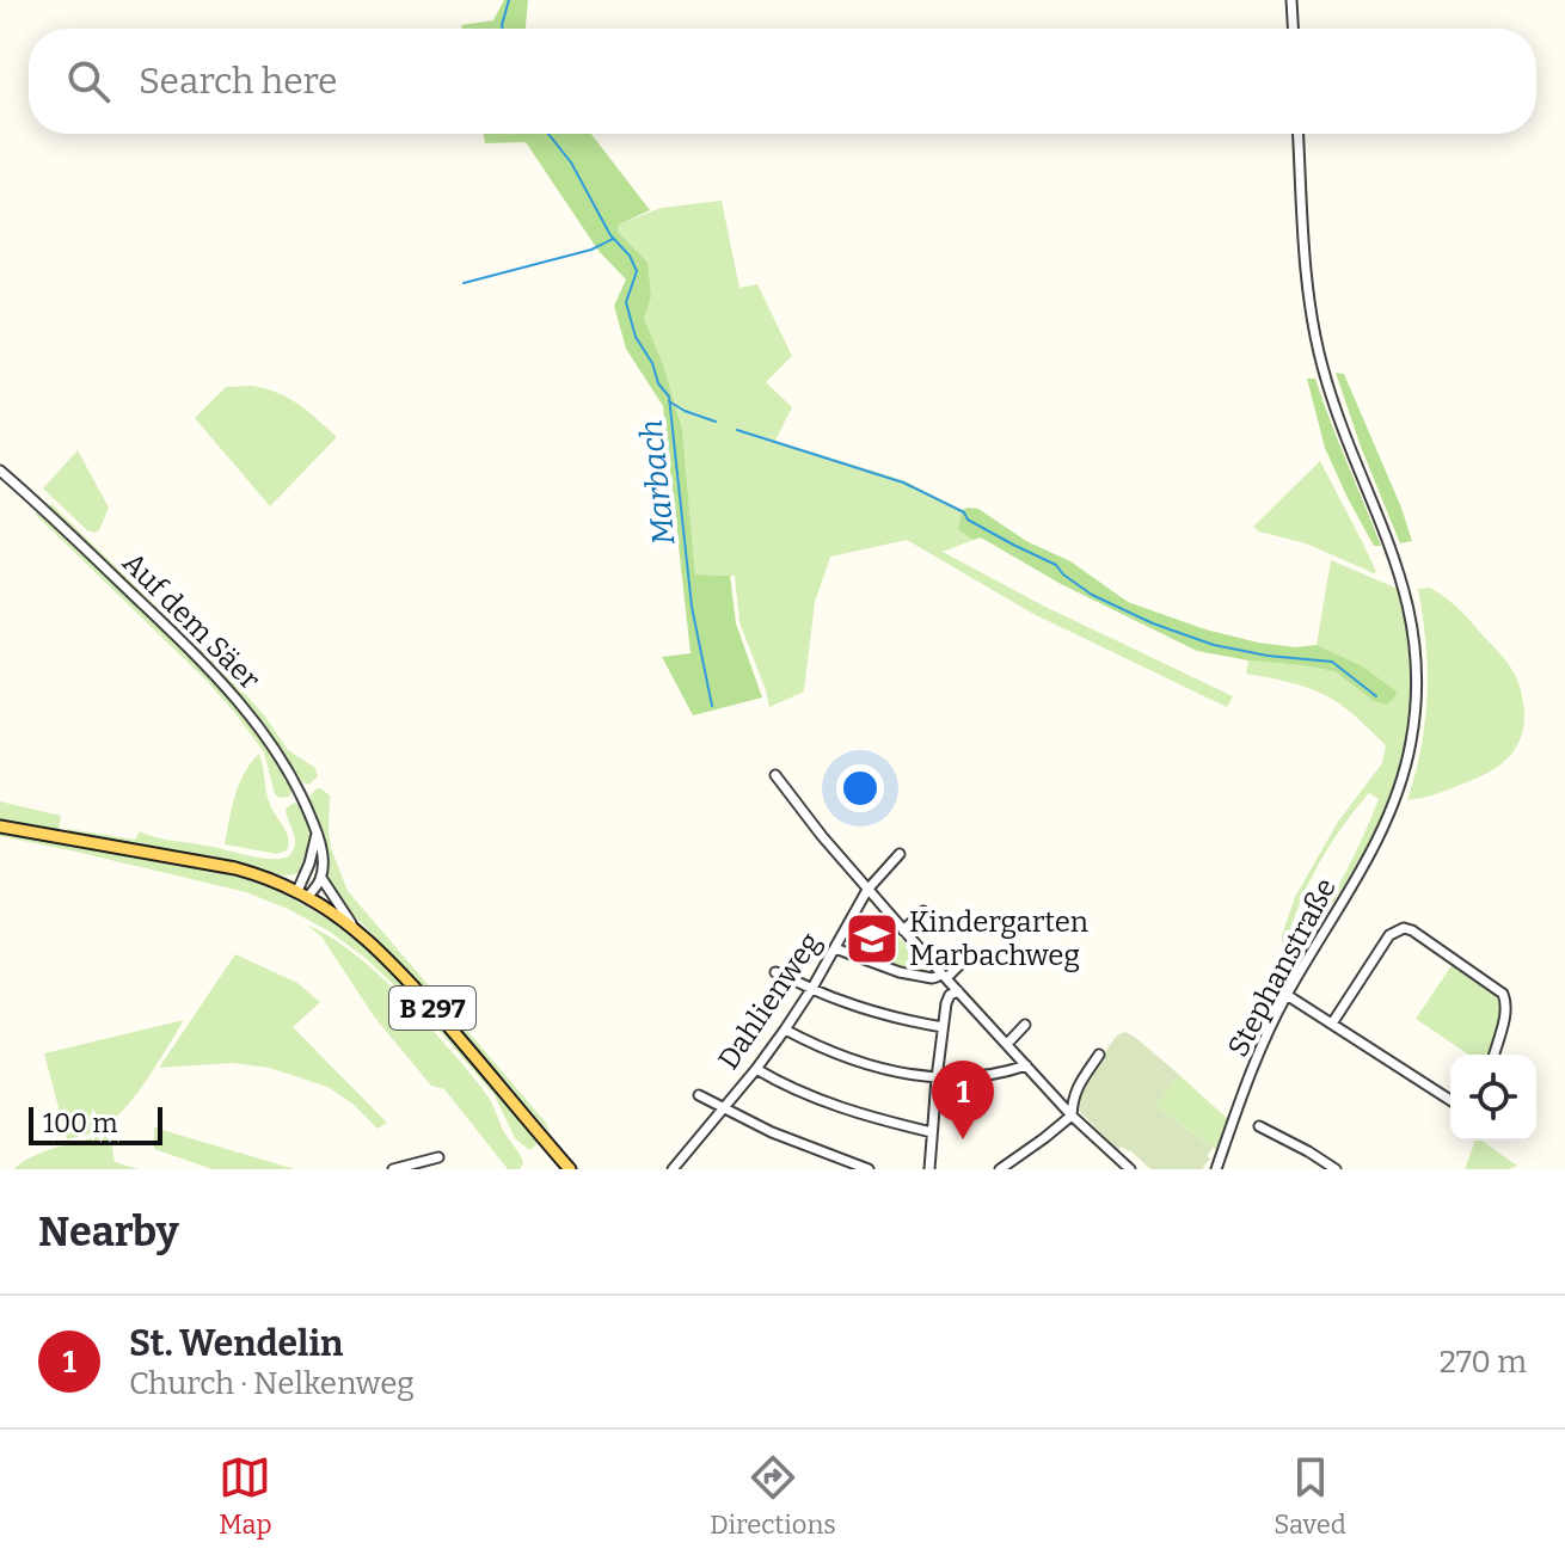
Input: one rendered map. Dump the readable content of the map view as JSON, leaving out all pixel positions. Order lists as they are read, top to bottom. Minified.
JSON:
{"streets":{"main road":["B 297"],"street":["Auf dem Säer","Stephanstraße","Dahlienweg"]},"crossings":[["Auf dem Säer","B 297"]],"water":["Marbach"],"places":{"school or university":["Kindergarten Marbachweg"]},"scale_bar":"100 m","page":{"search":"Search here","pins":"1","scale":"100 m","heading":"Nearby","list":[{"mark":"1","name":"St. Wendelin","note":"Church · Nelkenweg","value":"270 m"}],"nav":["Map","Directions","Saved"]}}
